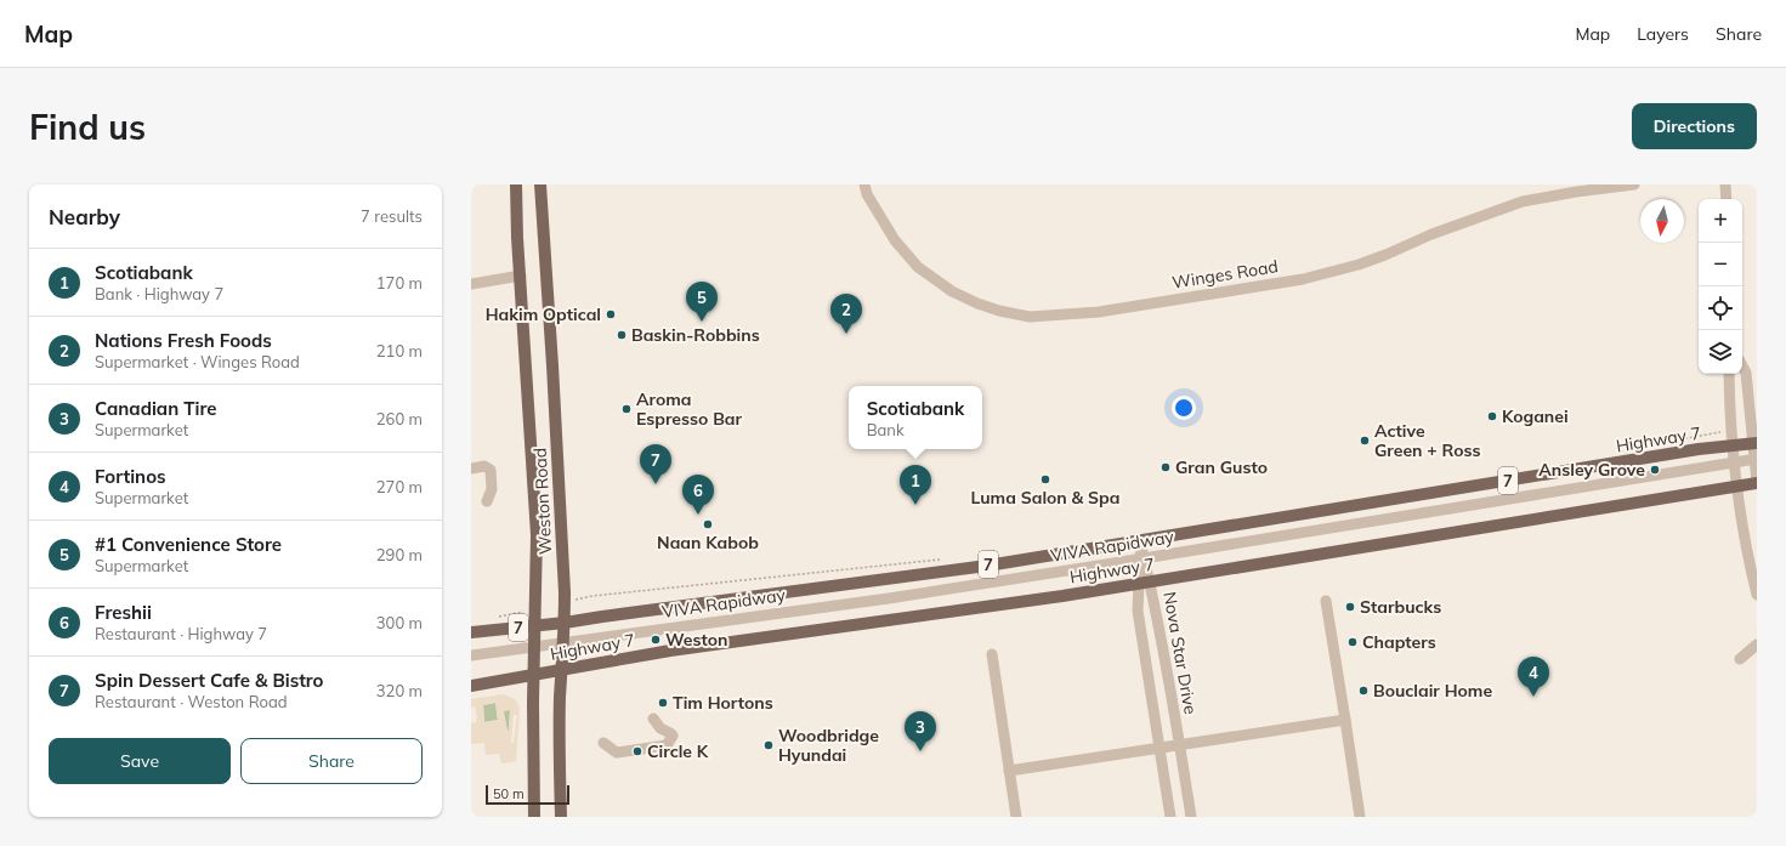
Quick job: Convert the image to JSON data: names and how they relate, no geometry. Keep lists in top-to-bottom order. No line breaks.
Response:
{"streets":{"main road":["Highway 7","7","Weston Road"],"street":["Winges Road","VIVA Rapidway","Nova Star Drive"]},"crossings":[["Highway 7","Weston Road"],["Highway 7","Nova Star Drive"],["Weston Road","VIVA Rapidway"],["VIVA Rapidway","Nova Star Drive"]],"places":["Hakim Optical","Baskin-Robbins","Aroma Espresso Bar","Koganei","Active Green + Ross","Gran Gusto","Ansley Grove","Luma Salon & Spa","Naan Kabob","Starbucks","Weston","Chapters","Bouclair Home","Tim Hortons","Woodbridge Hyundai","Circle K"],"scale_bar":"50 m","north":"bottom","page":{"header":"Map","nav":["Map","Layers","Share"],"buttons":["Directions",["Save","Share"]],"title":"Find us","heading":["Nearby","7 results"],"map_buttons":["+","−"],"list":[{"mark":"1","name":"Scotiabank","note":"Bank · Highway 7","value":"170 m"},{"mark":"2","name":"Nations Fresh Foods","note":"Supermarket · Winges Road","value":"210 m"},{"mark":"3","name":"Canadian Tire","note":"Supermarket","value":"260 m"},{"mark":"4","name":"Fortinos","note":"Supermarket","value":"270 m"},{"mark":"5","name":"#1 Convenience Store","note":"Supermarket","value":"290 m"},{"mark":"6","name":"Freshii","note":"Restaurant · Highway 7","value":"300 m"},{"mark":"7","name":"Spin Dessert Cafe & Bistro","note":"Restaurant · Weston Road","value":"320 m"}],"pins":["5","2","7","1","6","4","3"],"popup":["Scotiabank","Bank"],"scale":"50 m"}}
